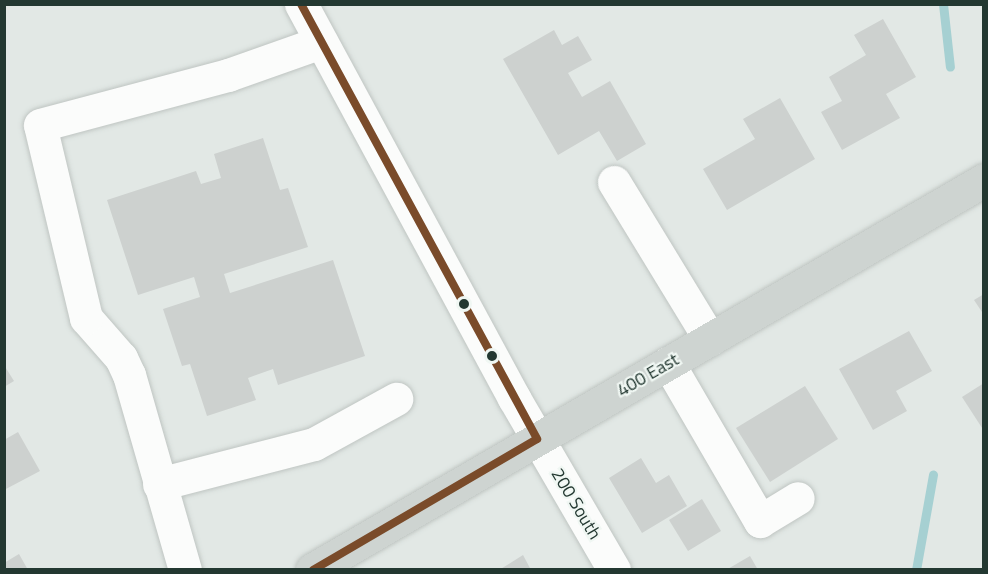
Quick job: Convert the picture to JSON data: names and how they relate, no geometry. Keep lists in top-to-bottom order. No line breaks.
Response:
{"streets":{"main road":["400 East"],"street":["200 South"]},"crossings":[["400 East","200 South"]]}
